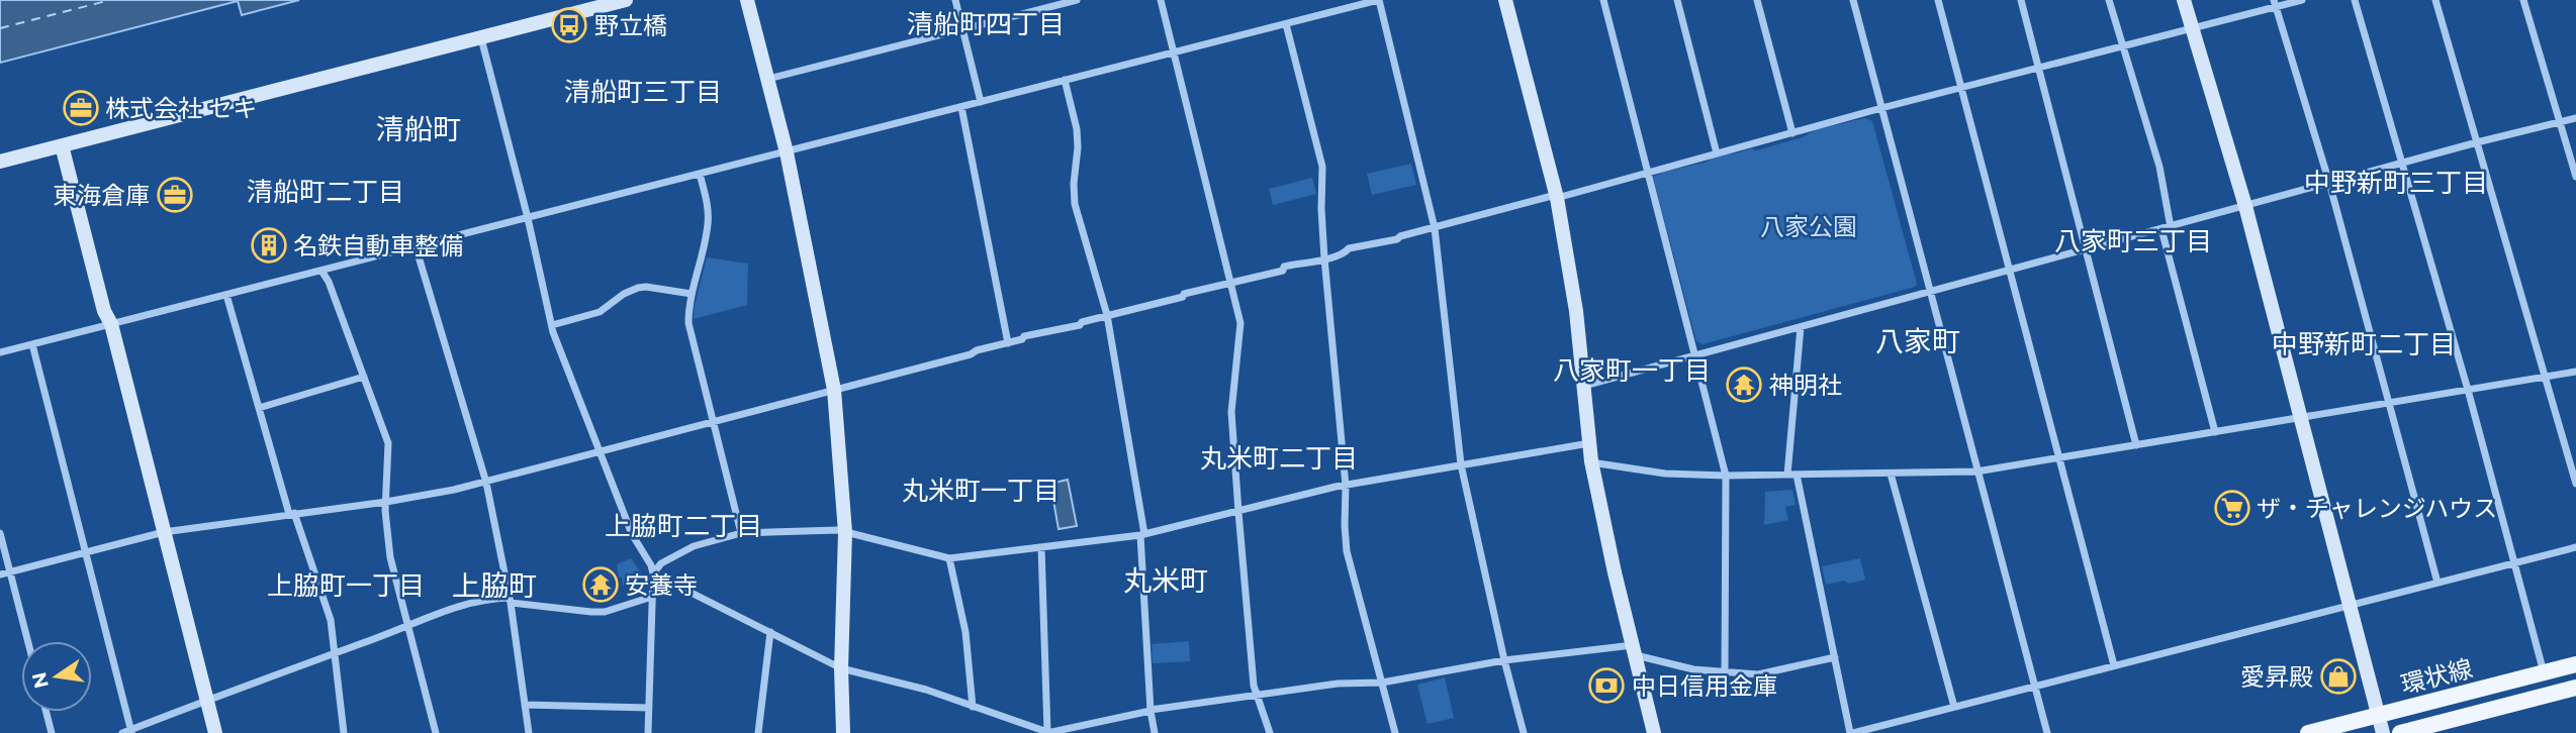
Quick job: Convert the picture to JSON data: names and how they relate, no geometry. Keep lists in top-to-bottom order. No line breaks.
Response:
{"streets":{"main road":["環状線"]},"districts":["清船町四丁目","清船町三丁目","清船町","中野新町三丁目","清船町二丁目","八家町三丁目","八家町","中野新町二丁目","八家町一丁目","丸米町二丁目","丸米町一丁目","上脇町二丁目","丸米町","上脇町一丁目","上脇町"],"parks":["八家公園"],"places":{"bus stop":["野立橋"],"office":["株式会社 セキ","東海倉庫"],"building":["名鉄自動車整備"],"temple":["神明社","安養寺"],"supermarket":["ザ・チャレンジハウス"],"shop":["愛昇殿"],"bank":["中日信用金庫"]},"north":"left"}
